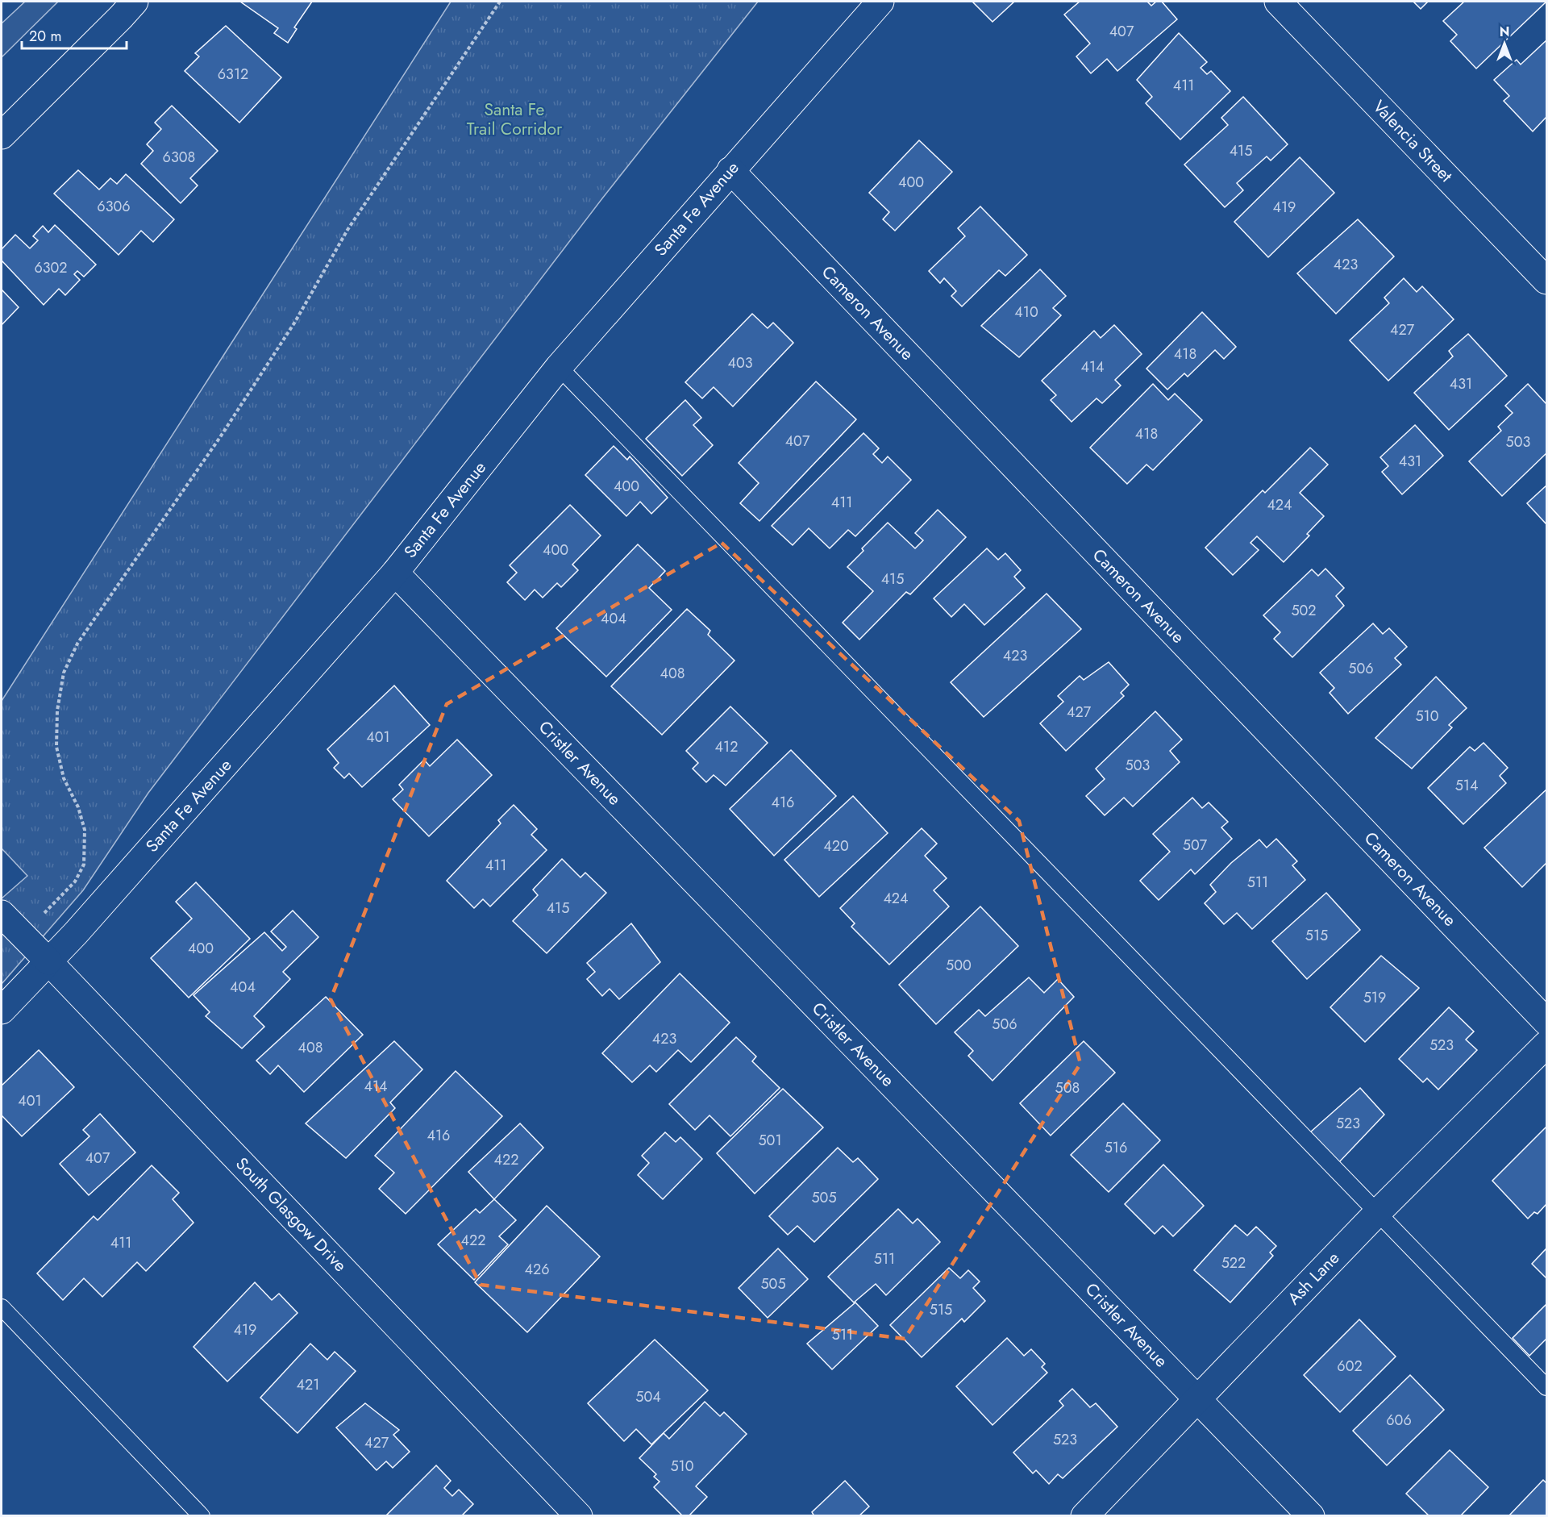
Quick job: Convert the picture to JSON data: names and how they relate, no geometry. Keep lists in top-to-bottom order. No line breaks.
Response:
{"streets":{"street":["Valencia Street","Santa Fe Avenue","Cameron Avenue","Cristler Avenue","South Glasgow Drive","Ash Lane"]},"crossings":[["Santa Fe Avenue","Cameron Avenue"],["Santa Fe Avenue","Cristler Avenue"],["Santa Fe Avenue","South Glasgow Drive"],["Cristler Avenue","Ash Lane"]],"parks":["Santa Fe Trail Corridor"],"house_numbers":["407","6312","411","415","6308","400","6306","419","423","6302","410","427","418","403","414","431","418","407","503","431","400","411","424","400","415","502","404","423","506","408","427","510","401","412","503","514","416","507","420","411","511","424","415","515","400","500","404","519","506","423","523","408","414","508","401","523","416","501","516","407","422","505","422","411","511","522","426","505","515","419","511","602","421","504","606","523","427","510"],"scale_bar":"20 m","north":"top"}
